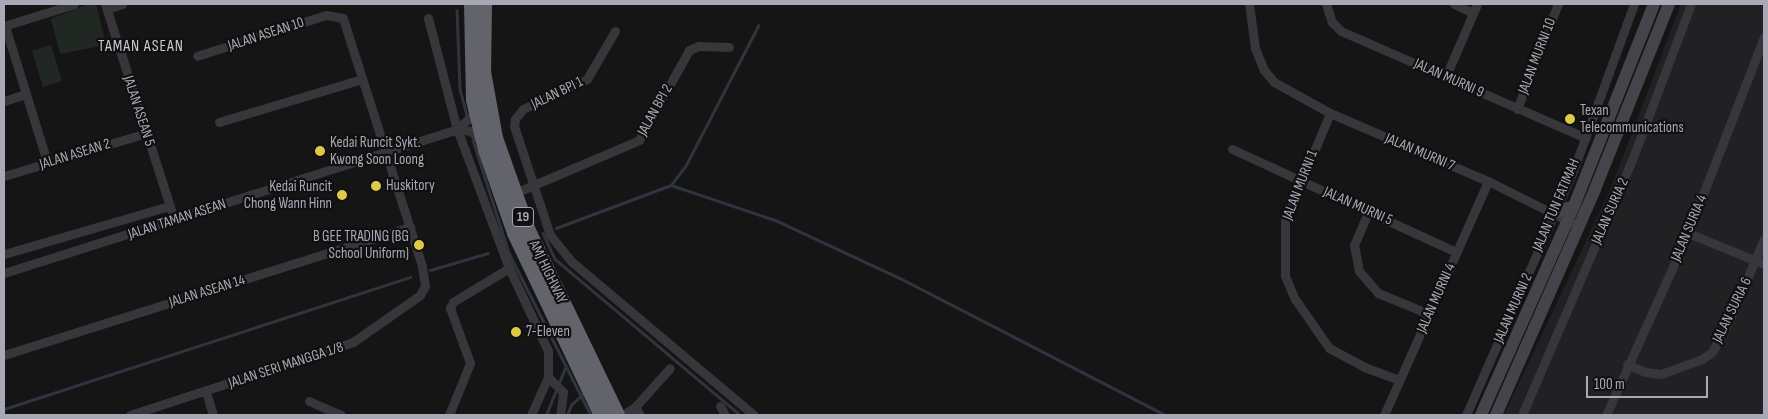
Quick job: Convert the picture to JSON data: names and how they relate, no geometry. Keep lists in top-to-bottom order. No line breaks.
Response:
{"streets":{"highway":["19","AMJ HIGHWAY"],"main road":["JALAN TUN FATIMAH"],"street":["JALAN ASEAN 10","JALAN MURNI 10","JALAN MURNI 9","JALAN BPI 1","JALAN BPI 2","JALAN ASEAN 5","JALAN MURNI 7","JALAN ASEAN 2","JALAN MURNI 1","JALAN MURNI 5","JALAN SURIA 2","JALAN TAMAN ASEAN","JALAN SURIA 4","JALAN ASEAN 14","JALAN MURNI 4","JALAN MURNI 2","JALAN SURIA 6","JALAN SERI MANGGA 1/8"]},"crossings":[["JALAN MURNI 10","JALAN MURNI 9"],["JALAN MURNI 9","JALAN MURNI 2"],["JALAN BPI 1","JALAN BPI 2"],["JALAN BPI 2","AMJ HIGHWAY"],["JALAN ASEAN 5","JALAN ASEAN 2"],["JALAN ASEAN 5","JALAN TAMAN ASEAN"],["JALAN MURNI 7","JALAN MURNI 1"],["JALAN MURNI 7","JALAN TUN FATIMAH"],["JALAN MURNI 7","JALAN MURNI 4"],["JALAN MURNI 7","JALAN MURNI 2"],["JALAN MURNI 1","JALAN MURNI 5"],["JALAN MURNI 1","JALAN MURNI 4"],["JALAN MURNI 5","JALAN MURNI 4"],["JALAN SURIA 4","JALAN SURIA 6"],["JALAN ASEAN 14","JALAN SERI MANGGA 1/8"]],"districts":["TAMAN ASEAN"],"places":["Texan Telecommunications","Kedai Runcit Sykt. Kwong Soon Loong","Huskitory","Kedai Runcit Chong Wann Hinn","B GEE TRADING (BG School Uniform)","7-Eleven"],"scale_bar":"100 m"}
